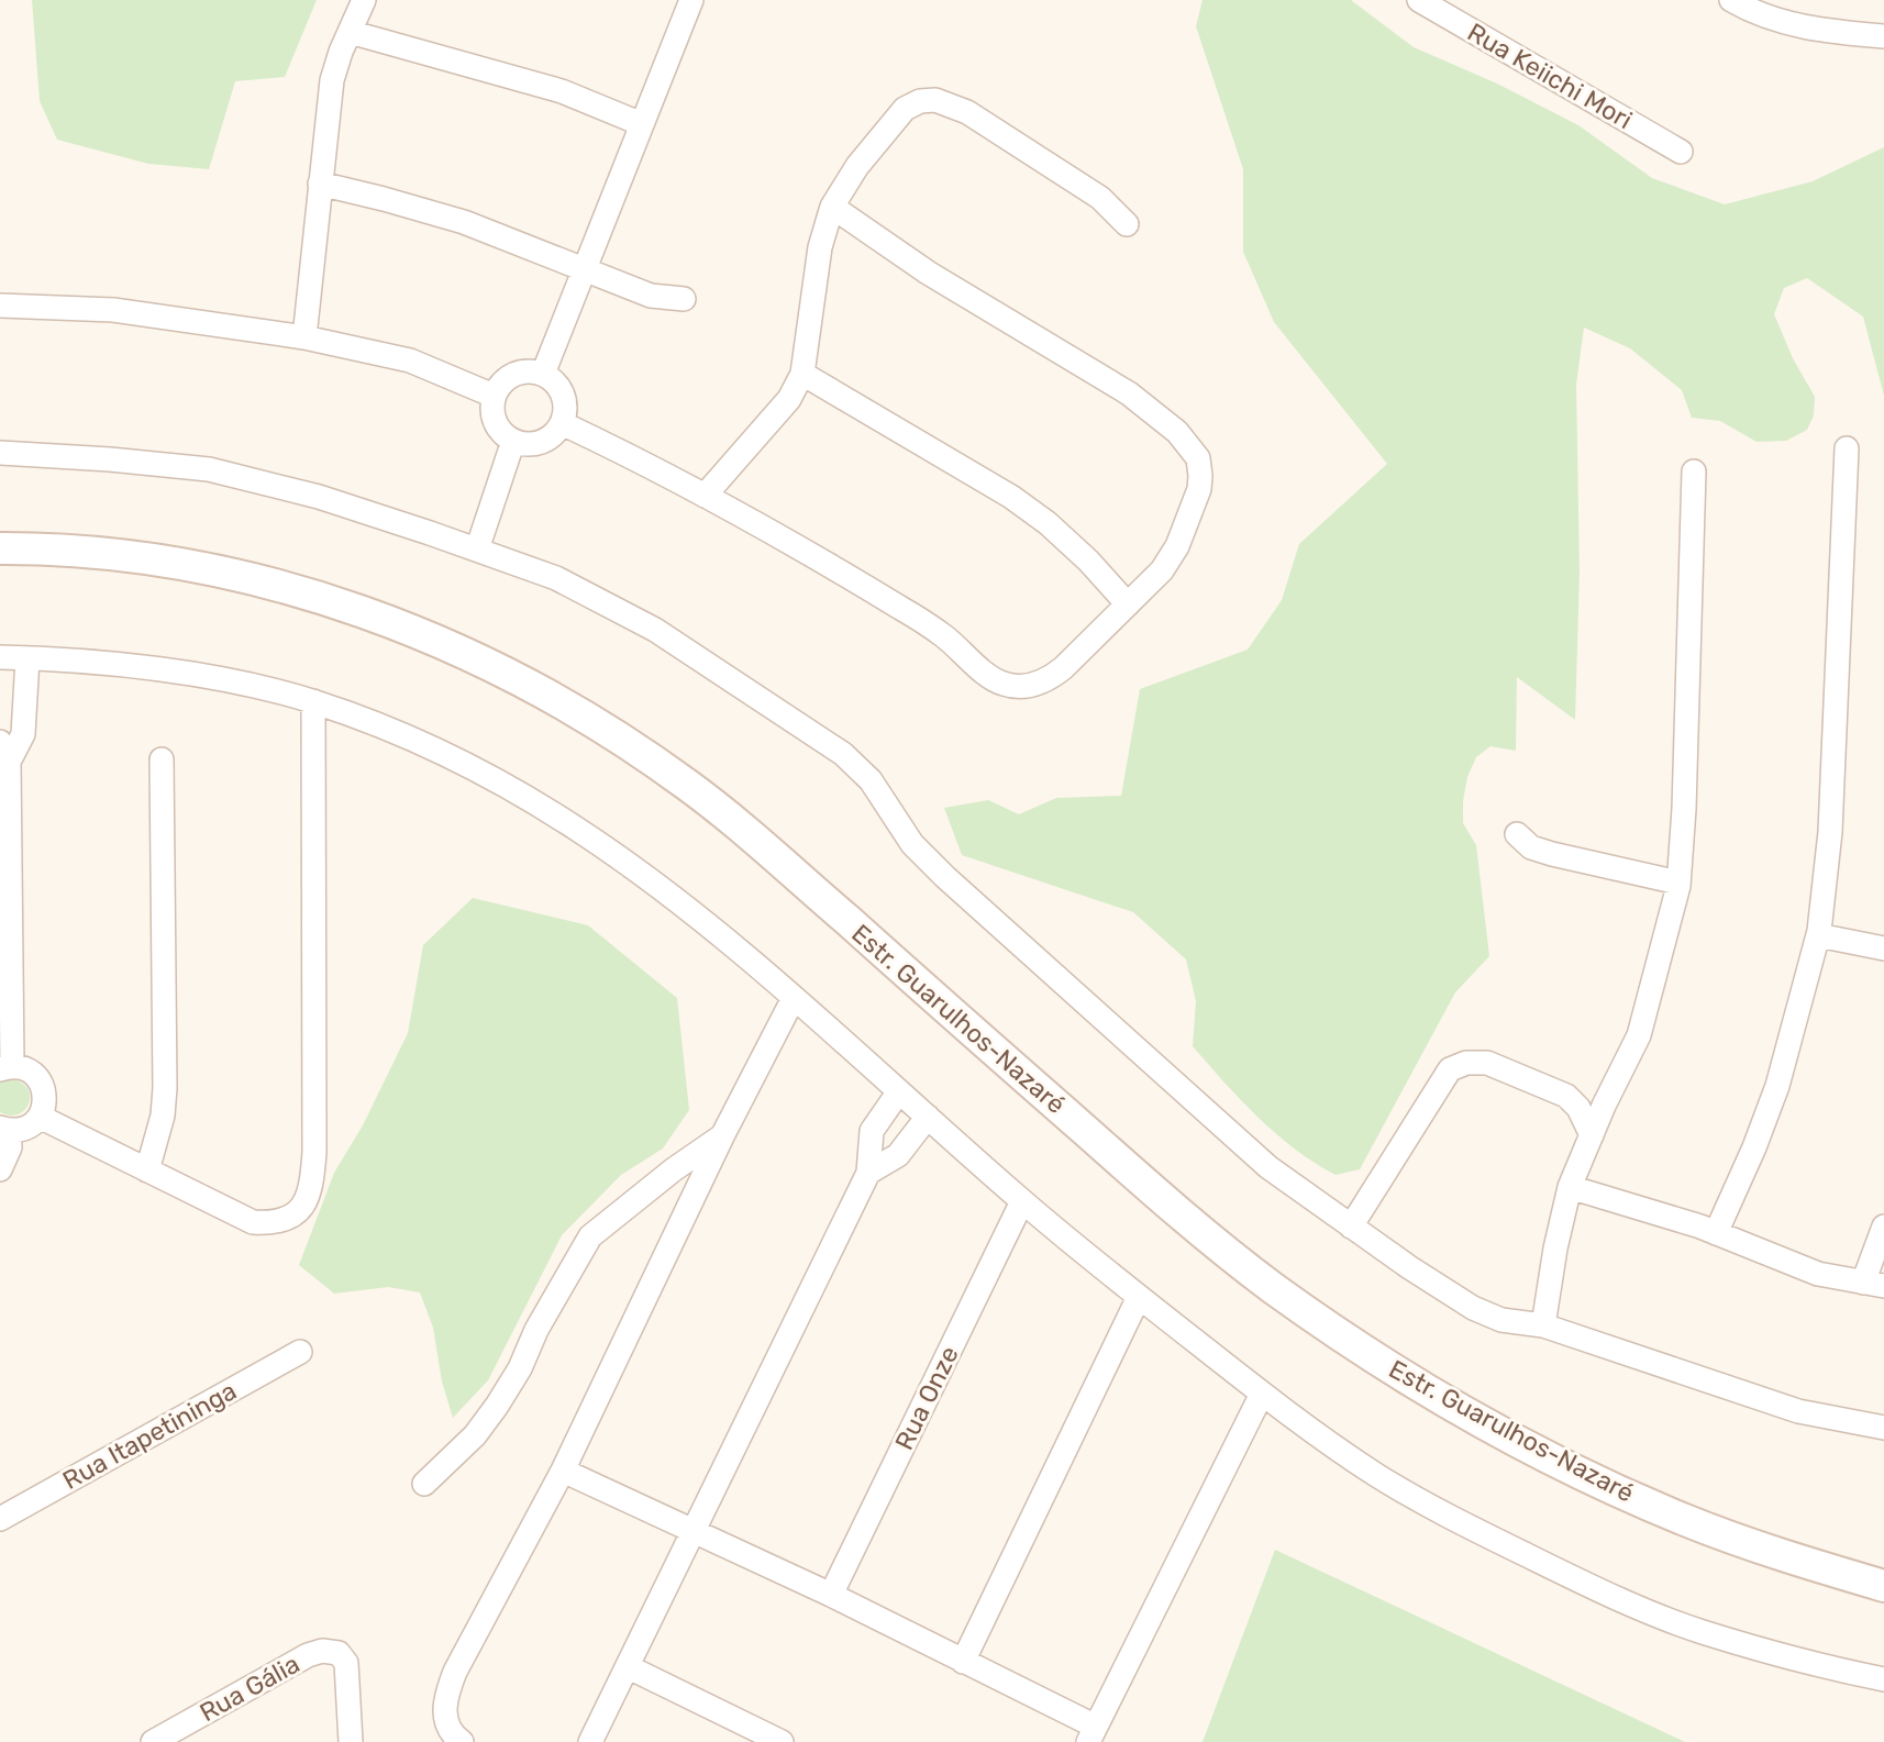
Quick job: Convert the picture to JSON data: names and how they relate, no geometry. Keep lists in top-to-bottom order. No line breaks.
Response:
{"streets":{"main road":["Estr. Guarulhos-Nazaré"],"street":["Rua Keiichi Mori","Rua Onze","Rua Itapetininga","Rua Gália"]}}
